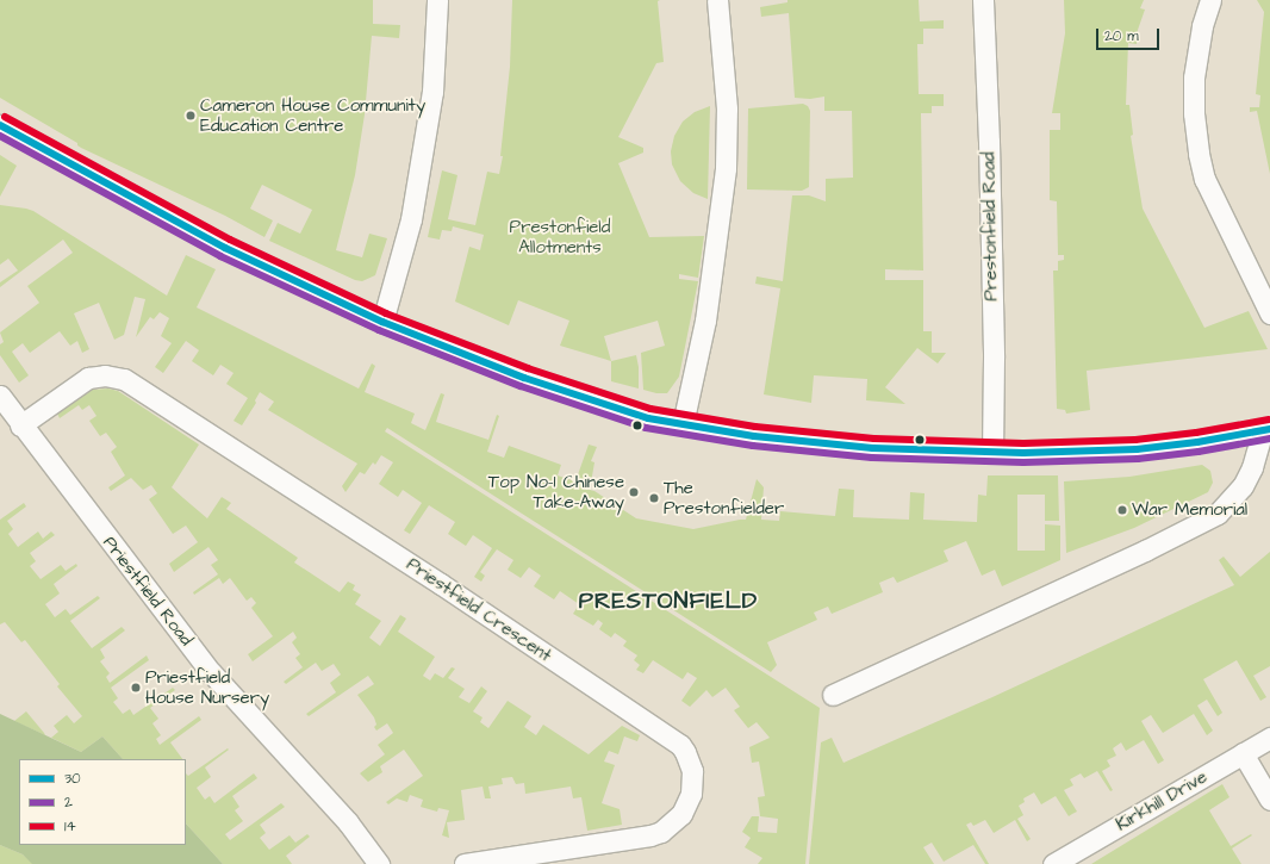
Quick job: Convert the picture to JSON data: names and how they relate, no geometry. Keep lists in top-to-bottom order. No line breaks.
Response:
{"streets":{"street":["Prestonfield Road","Priestfield Road","Priestfield Crescent","Kirkhill Drive"]},"crossings":[["Priestfield Road","Priestfield Crescent"]],"districts":["PRESTONFIELD"],"parks":["Prestonfield Allotments"],"places":["Cameron House Community Education Centre","Top No-1 Chinese Take-Away","The Prestonfielder","War Memorial","Priestfield House Nursery"],"lines":["transit line 14","transit line 30","transit line 2"],"legend":["30","2","14"],"scale_bar":"20 m"}
